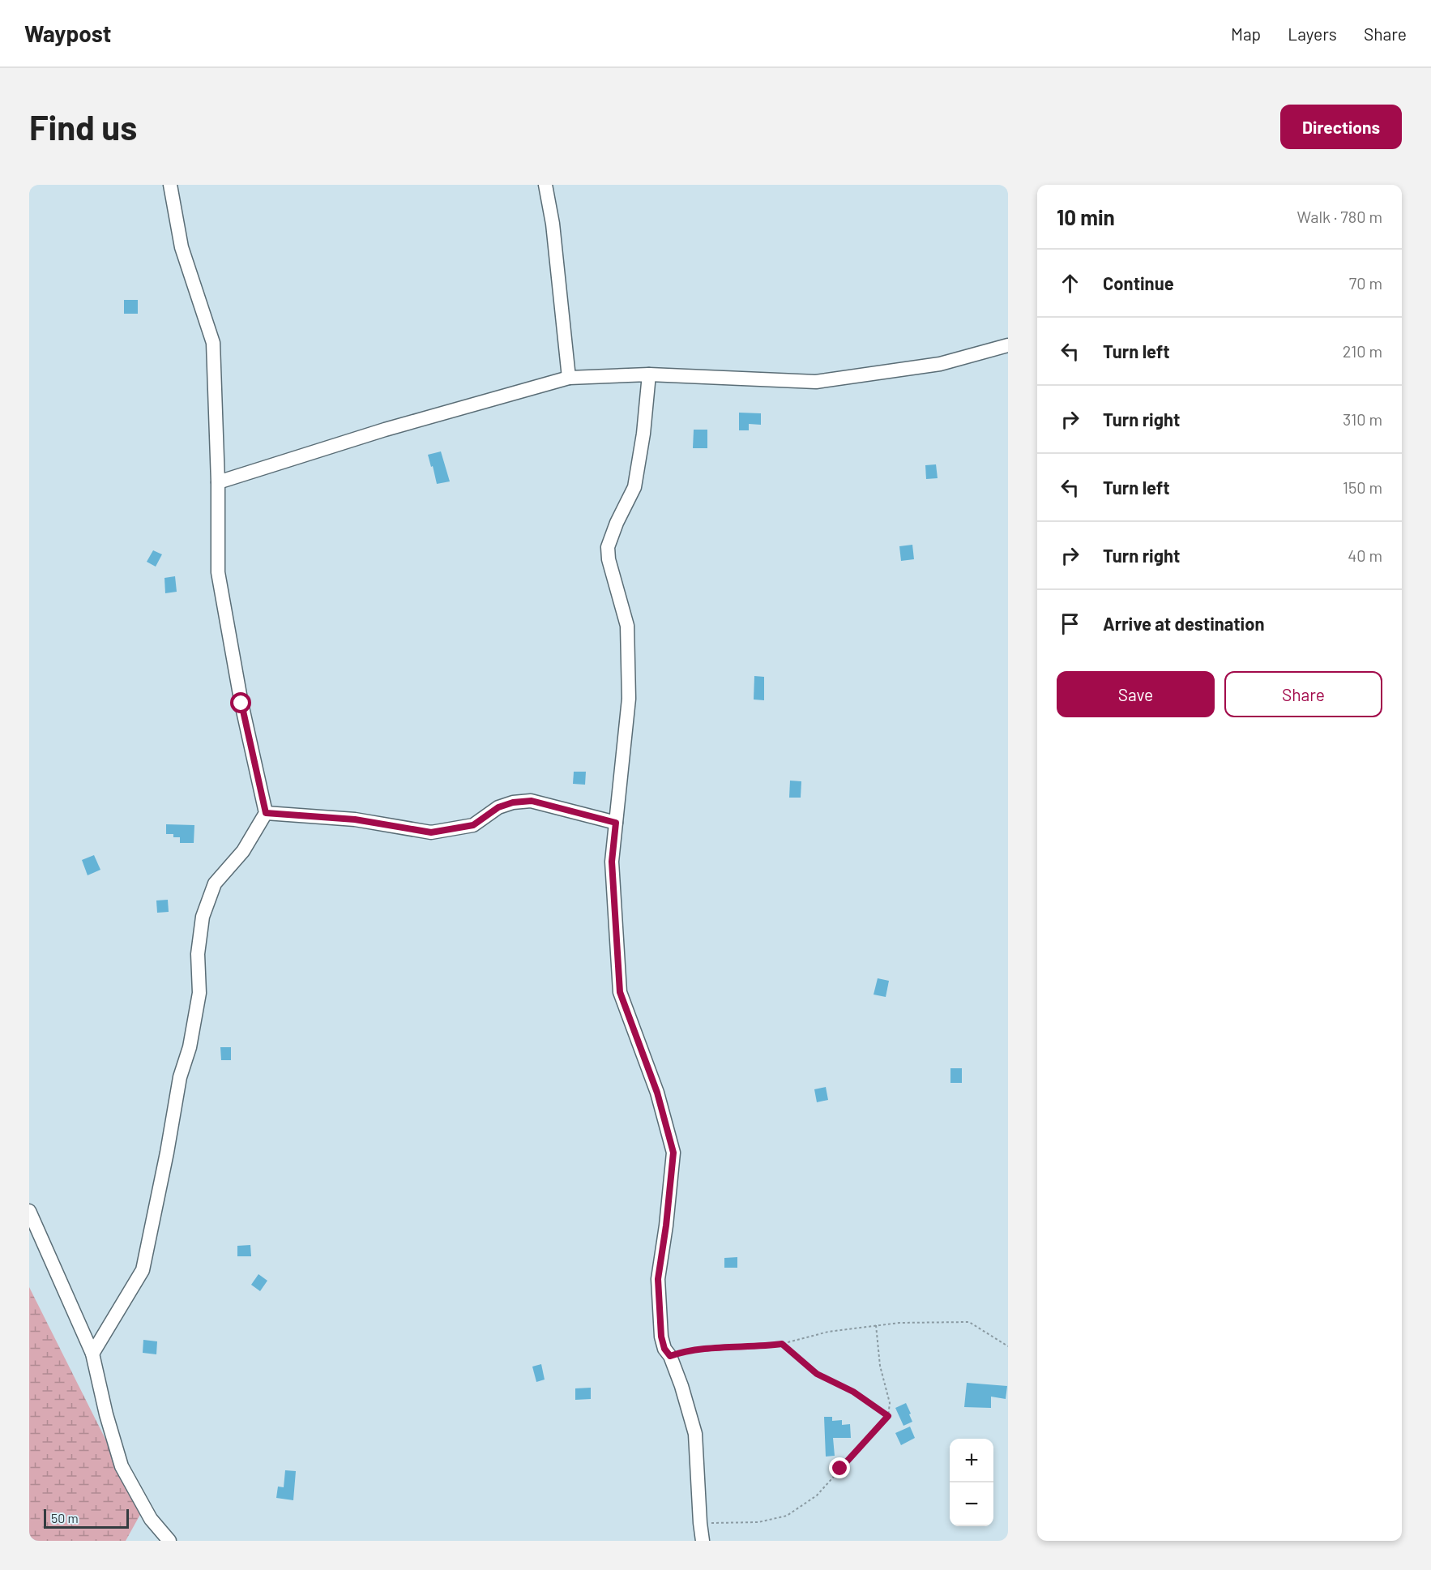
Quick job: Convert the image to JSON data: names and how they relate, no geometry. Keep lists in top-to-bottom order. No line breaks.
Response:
{"scale_bar":"50 m","page":{"header":"Waypost","nav":["Map","Layers","Share"],"buttons":["Directions",["Save","Share"]],"title":"Find us","heading":["10 min","Walk · 780 m"],"list":[["Continue","70 m"],["Turn left","210 m"],["Turn right","310 m"],["Turn left","150 m"],["Turn right","40 m"],"Arrive at destination"],"map_buttons":["+","−"],"scale":"50 m"}}
